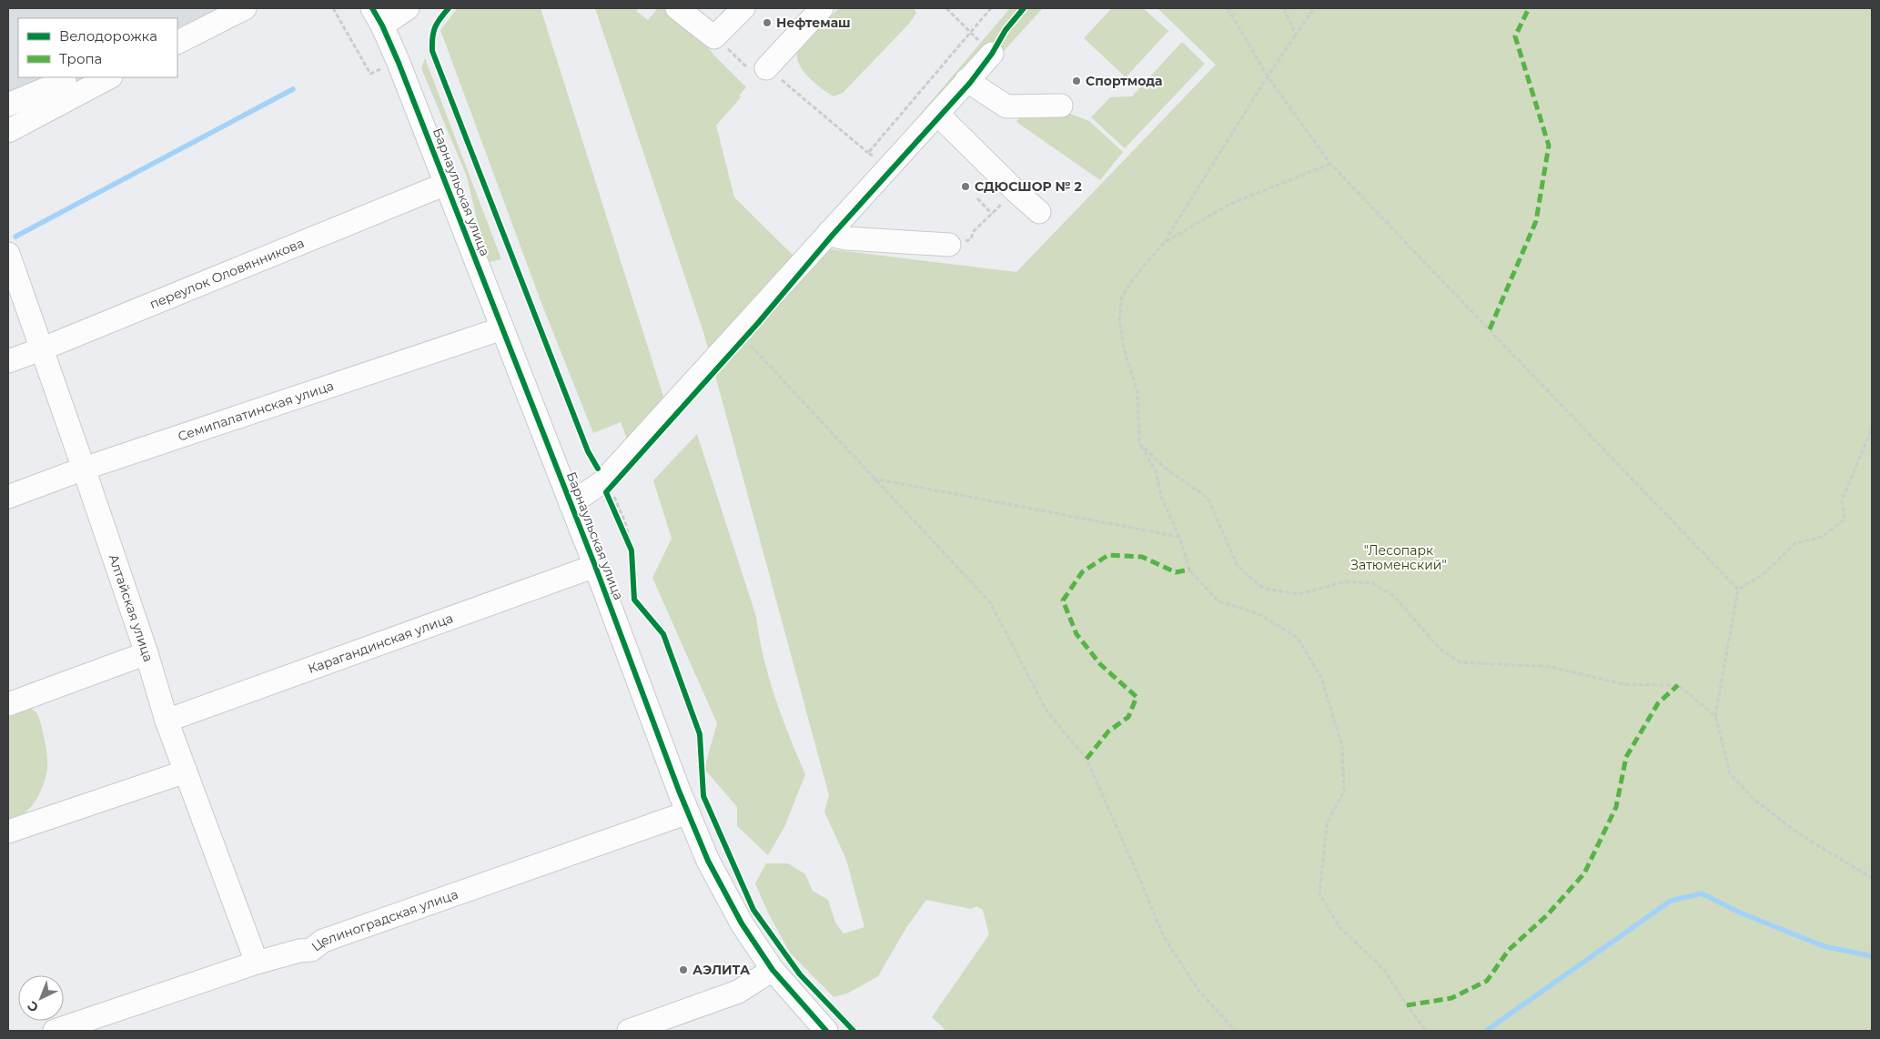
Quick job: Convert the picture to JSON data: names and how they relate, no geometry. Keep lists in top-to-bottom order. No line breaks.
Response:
{"streets":{"street":["Барнаульская улица","переулок Оловянникова","Семипалатинская улица","Алтайская улица","Карагандинская улица","Целиноградская улица"]},"crossings":[["Барнаульская улица","переулок Оловянникова"],["Барнаульская улица","Семипалатинская улица"],["Барнаульская улица","Карагандинская улица"],["Барнаульская улица","Целиноградская улица"],["переулок Оловянникова","Алтайская улица"],["Семипалатинская улица","Алтайская улица"],["Алтайская улица","Карагандинская улица"],["Алтайская улица","Целиноградская улица"]],"parks":["\"Лесопарк Затюменский\""],"places":["Нефтемаш","Спортмода","СДЮСШОР № 2","АЭЛИТА"],"legend":["Велодорожка","Тропа"],"north":"bottom left"}
